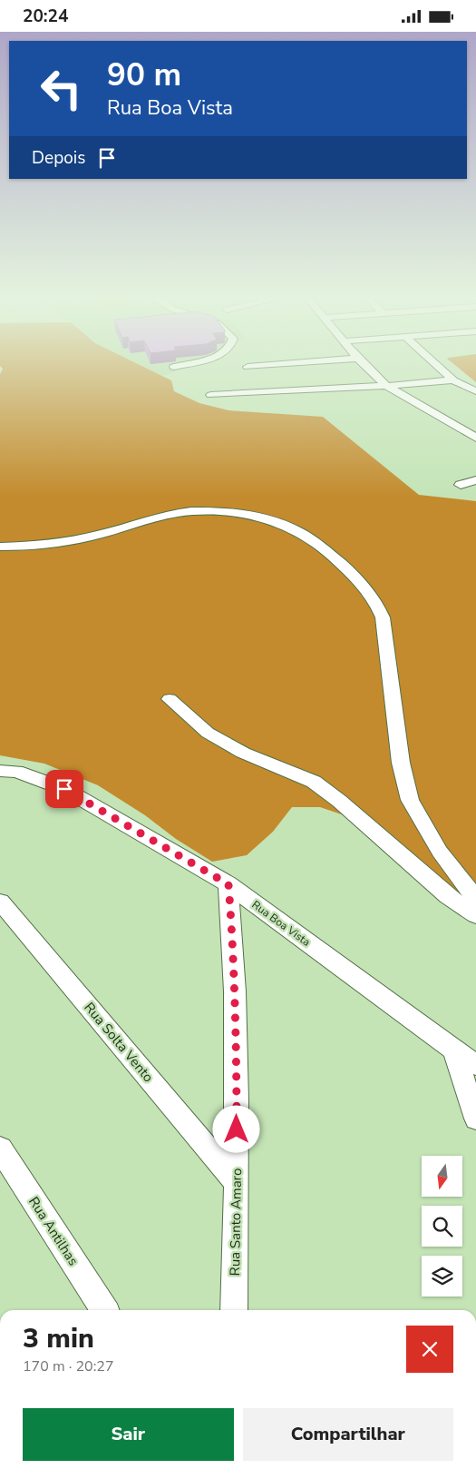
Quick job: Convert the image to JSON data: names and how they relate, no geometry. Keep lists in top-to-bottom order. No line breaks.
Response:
{"streets":{"street":["Rua Boa Vista","Rua Solta Vento","Rua Santo Amaro","Rua Antilhas"]},"crossings":[["Rua Boa Vista","Rua Santo Amaro"],["Rua Solta Vento","Rua Santo Amaro"]],"north":"bottom","page":{"status":"20:24","turn":["90 m","Rua Boa Vista"],"then":"Depois","heading":["3 min","170 m · 20:27"],"buttons":["Sair","Compartilhar"]}}
